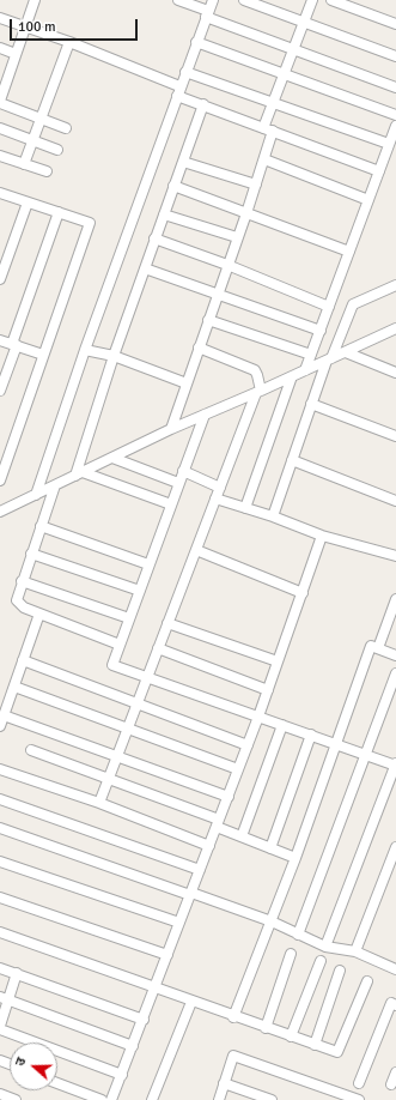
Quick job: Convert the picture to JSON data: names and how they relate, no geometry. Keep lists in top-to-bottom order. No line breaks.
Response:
{"scale_bar":"100 m","north":"left"}
